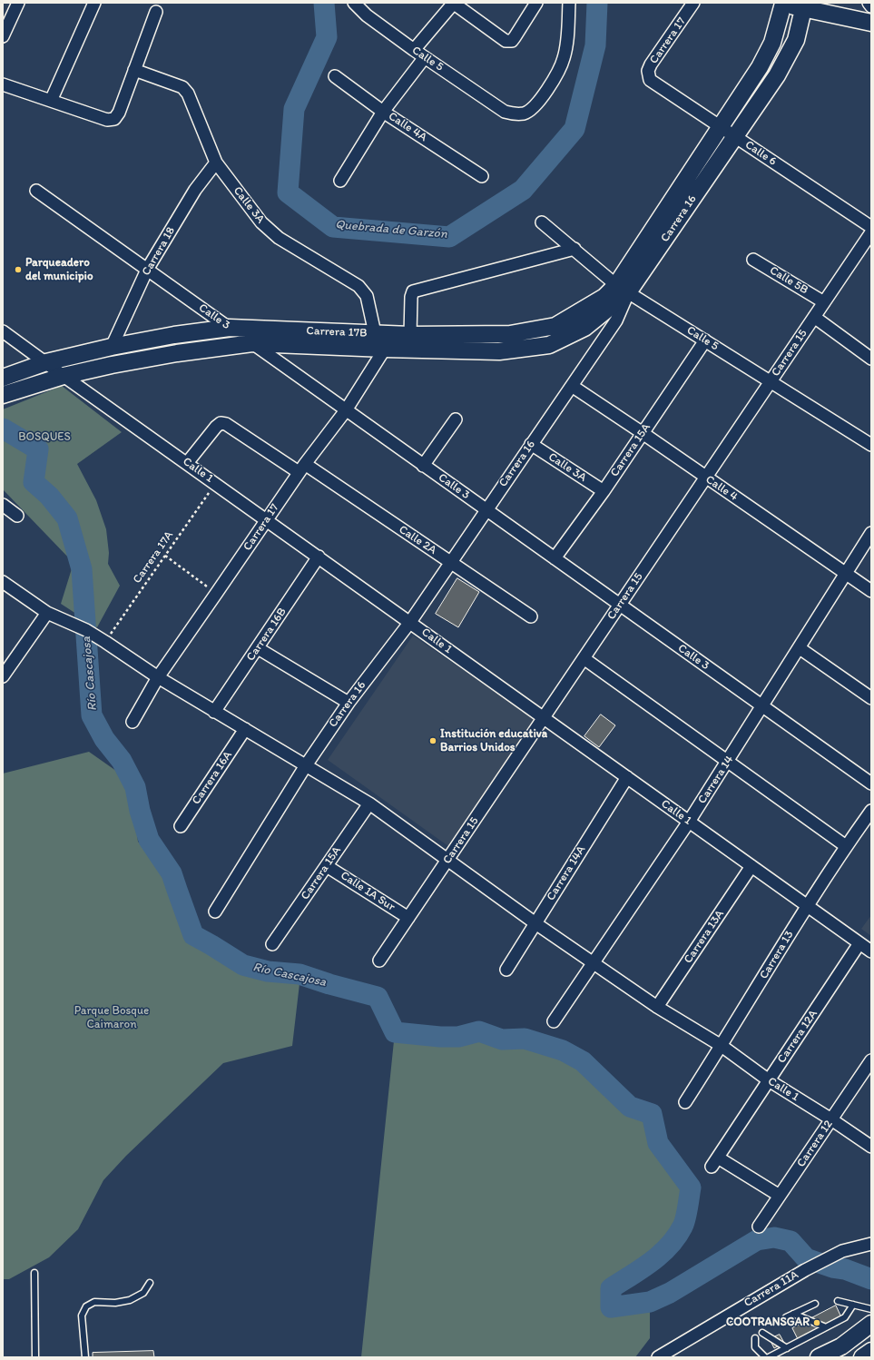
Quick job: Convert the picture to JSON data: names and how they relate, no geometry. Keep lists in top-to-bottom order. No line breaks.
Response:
{"streets":{"street":["Carrera 17","Calle 5","Calle 4A","Calle 6","Calle 3A","Carrera 16","Carrera 18","Calle 5B","Calle 3","Carrera 17B","Carrera 15","Carrera 15A","Calle 1","Calle 4","Calle 2A","Carrera 16B","Carrera 16A","Carrera 14","Carrera 14A","Calle 1A Sur","Carrera 13A","Carrera 13","Carrera 12A","Carrera 12","Carrera 11A"],"path":["Carrera 17A"]},"crossings":[["Carrera 17","Calle 6"],["Carrera 17","Calle 3A"],["Carrera 17","Calle 3"],["Carrera 17","Carrera 17B"],["Carrera 17","Calle 1"],["Carrera 17","Calle 2A"],["Calle 5","Carrera 16"],["Calle 5","Carrera 17B"],["Calle 5","Carrera 15"],["Calle 5","Carrera 15A"],["Calle 6","Carrera 16"],["Calle 3A","Carrera 16"],["Calle 3A","Carrera 18"],["Calle 3A","Carrera 17B"],["Calle 3A","Carrera 15A"],["Carrera 16","Calle 3"],["Carrera 16","Carrera 17B"],["Carrera 16","Calle 1"],["Carrera 16","Calle 4"],["Carrera 16","Calle 2A"],["Carrera 18","Calle 3"],["Carrera 18","Carrera 17B"],["Calle 5B","Carrera 15"],["Calle 3","Carrera 17B"],["Calle 3","Carrera 15"],["Calle 3","Carrera 15A"],["Calle 3","Carrera 14"],["Carrera 17B","Calle 1"],["Carrera 15","Calle 1"],["Carrera 15","Calle 4"],["Carrera 15","Calle 1A Sur"],["Carrera 15A","Calle 1"],["Carrera 15A","Calle 4"],["Carrera 15A","Calle 1A Sur"],["Calle 1","Calle 2A"],["Calle 1","Carrera 17A"],["Calle 1","Carrera 16B"],["Calle 1","Carrera 16A"],["Calle 1","Carrera 14"],["Calle 1","Carrera 14A"],["Calle 1","Carrera 13A"],["Calle 1","Carrera 13"],["Calle 1","Carrera 12A"],["Calle 1","Carrera 12"],["Calle 4","Carrera 14"],["Carrera 12A","Carrera 12"]],"water":["Quebrada de Garzón","Río Cascajosa"],"parks":["BOSQUES","Parque Bosque Caimaron"],"places":["Parqueadero del municipio","Institución educativa Barrios Unidos","COOTRANSGAR"]}
